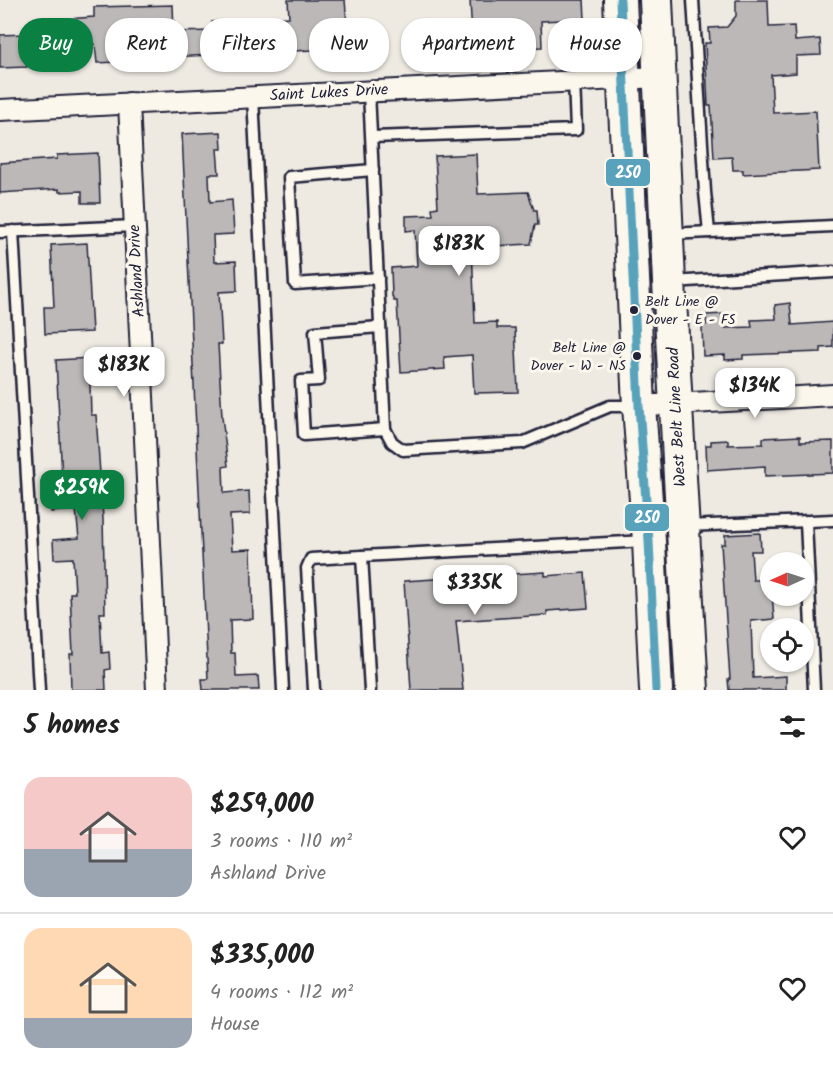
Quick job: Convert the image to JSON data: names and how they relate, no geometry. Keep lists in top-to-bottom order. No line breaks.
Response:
{"streets":{"main road":["West Belt Line Road"],"street":["Saint Lukes Drive","Ashland Drive"]},"crossings":[["Saint Lukes Drive","Ashland Drive"],["Saint Lukes Drive","West Belt Line Road"]],"places":["Belt Line @ Dover - E - FS","Belt Line @ Dover - W - NS"],"lines":["transit line 250"],"north":"left","page":{"chip":["Buy","Rent","Filters","New","Apartment","House"],"price":["$183K","$183K","$134K","$259K","$335K"],"heading":"5 homes","list":[{"name":"$259,000","note":"3 rooms · 110 m² · Ashland Drive"},{"name":"$335,000","note":"4 rooms · 112 m² · House"}]}}
